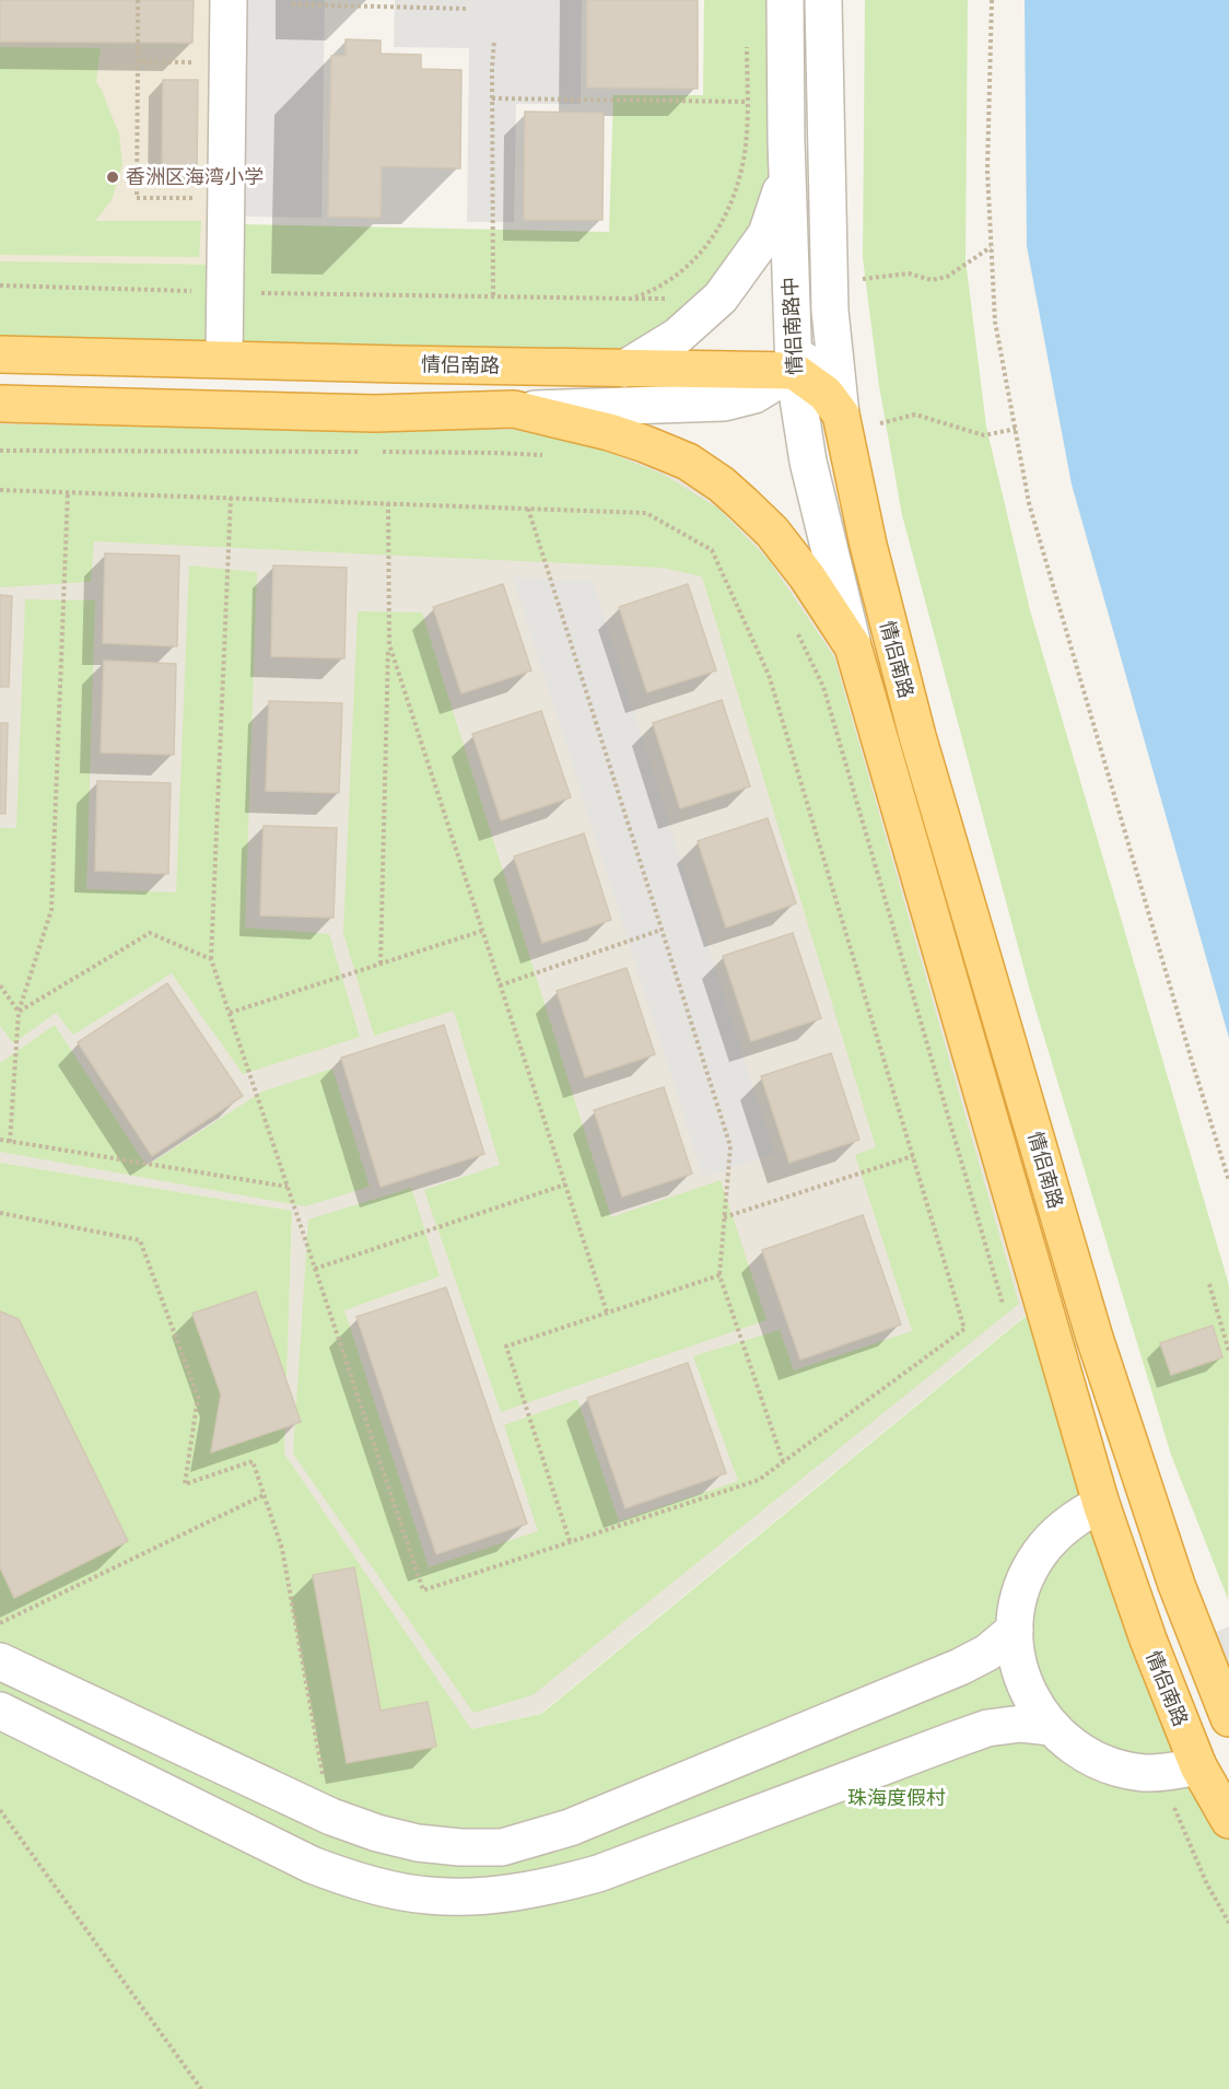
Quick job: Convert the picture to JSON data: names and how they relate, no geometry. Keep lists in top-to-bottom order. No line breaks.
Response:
{"streets":{"highway":["情侣南路"],"street":["情侣南路中"]},"crossings":[["情侣南路中","情侣南路"]],"parks":["珠海度假村"],"places":["香洲区海湾小学"]}
